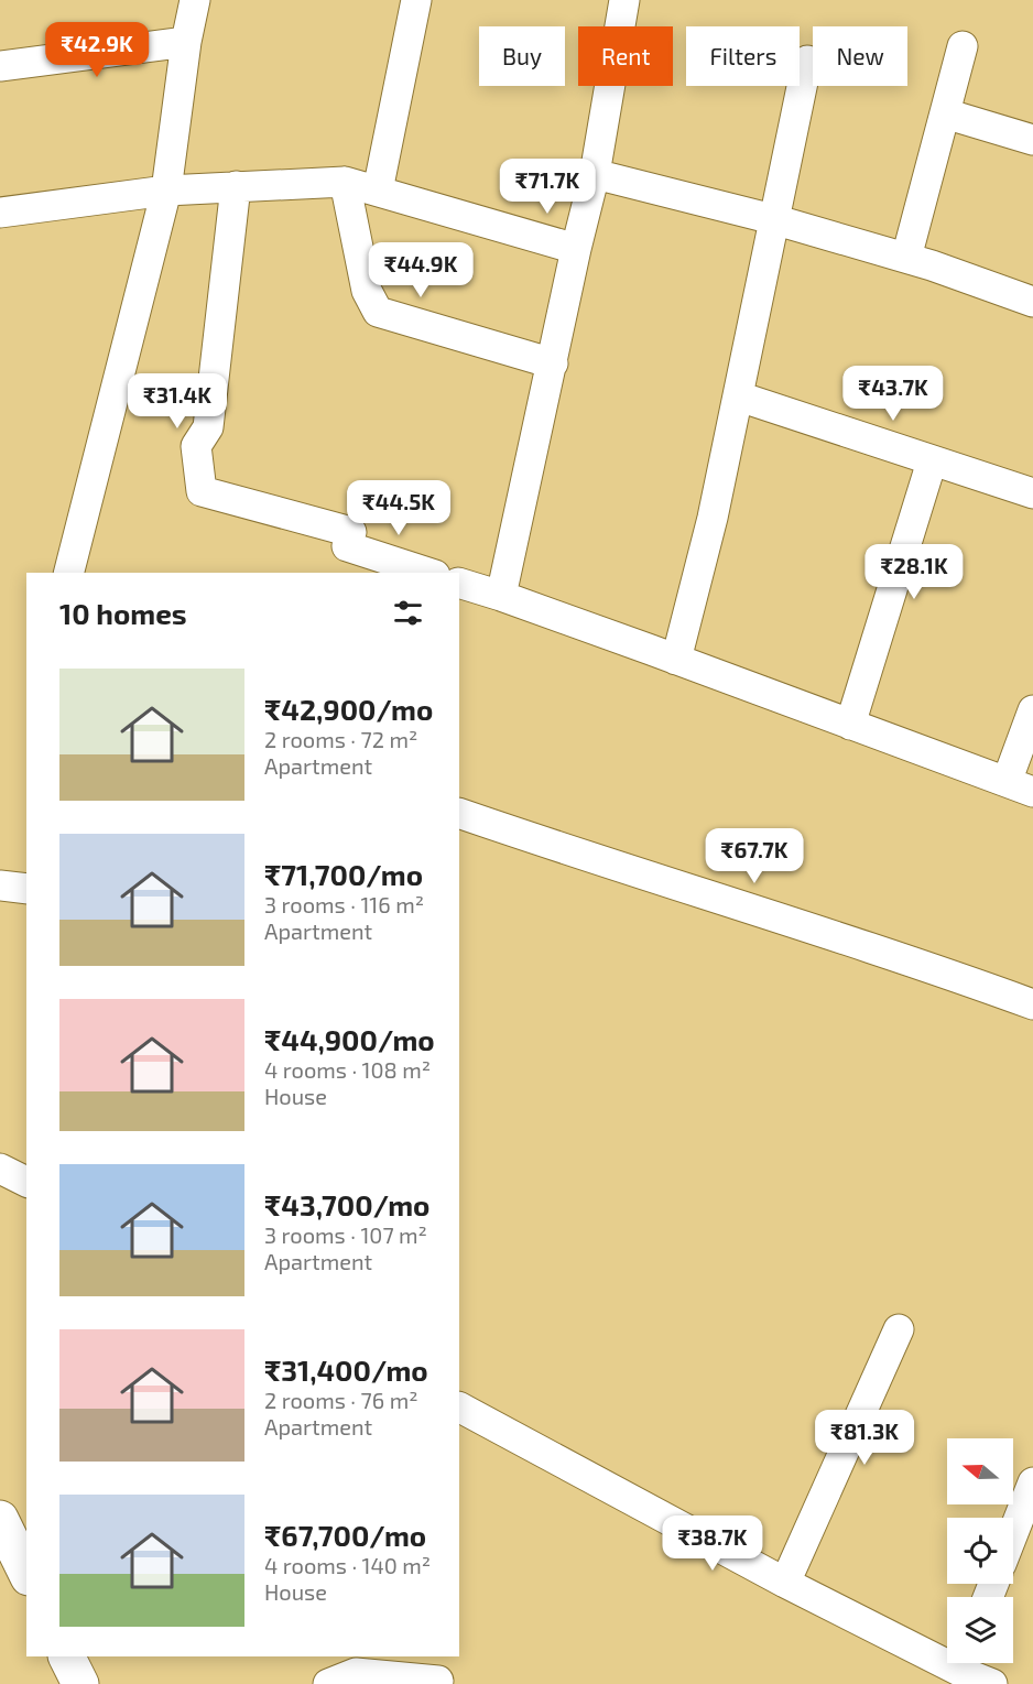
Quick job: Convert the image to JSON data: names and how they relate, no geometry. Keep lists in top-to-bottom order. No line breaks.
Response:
{"north":"left","page":{"price":["₹42.9K","₹71.7K","₹44.9K","₹43.7K","₹31.4K","₹44.5K","₹28.1K","₹67.7K","₹81.3K","₹38.7K"],"chip":["Buy","Rent","Filters","New"],"heading":"10 homes","list":[{"name":"₹42,900/mo","note":"2 rooms · 72 m² · Apartment"},{"name":"₹71,700/mo","note":"3 rooms · 116 m² · Apartment"},{"name":"₹44,900/mo","note":"4 rooms · 108 m² · House"},{"name":"₹43,700/mo","note":"3 rooms · 107 m² · Apartment"},{"name":"₹31,400/mo","note":"2 rooms · 76 m² · Apartment"},{"name":"₹67,700/mo","note":"4 rooms · 140 m² · House"}]}}
